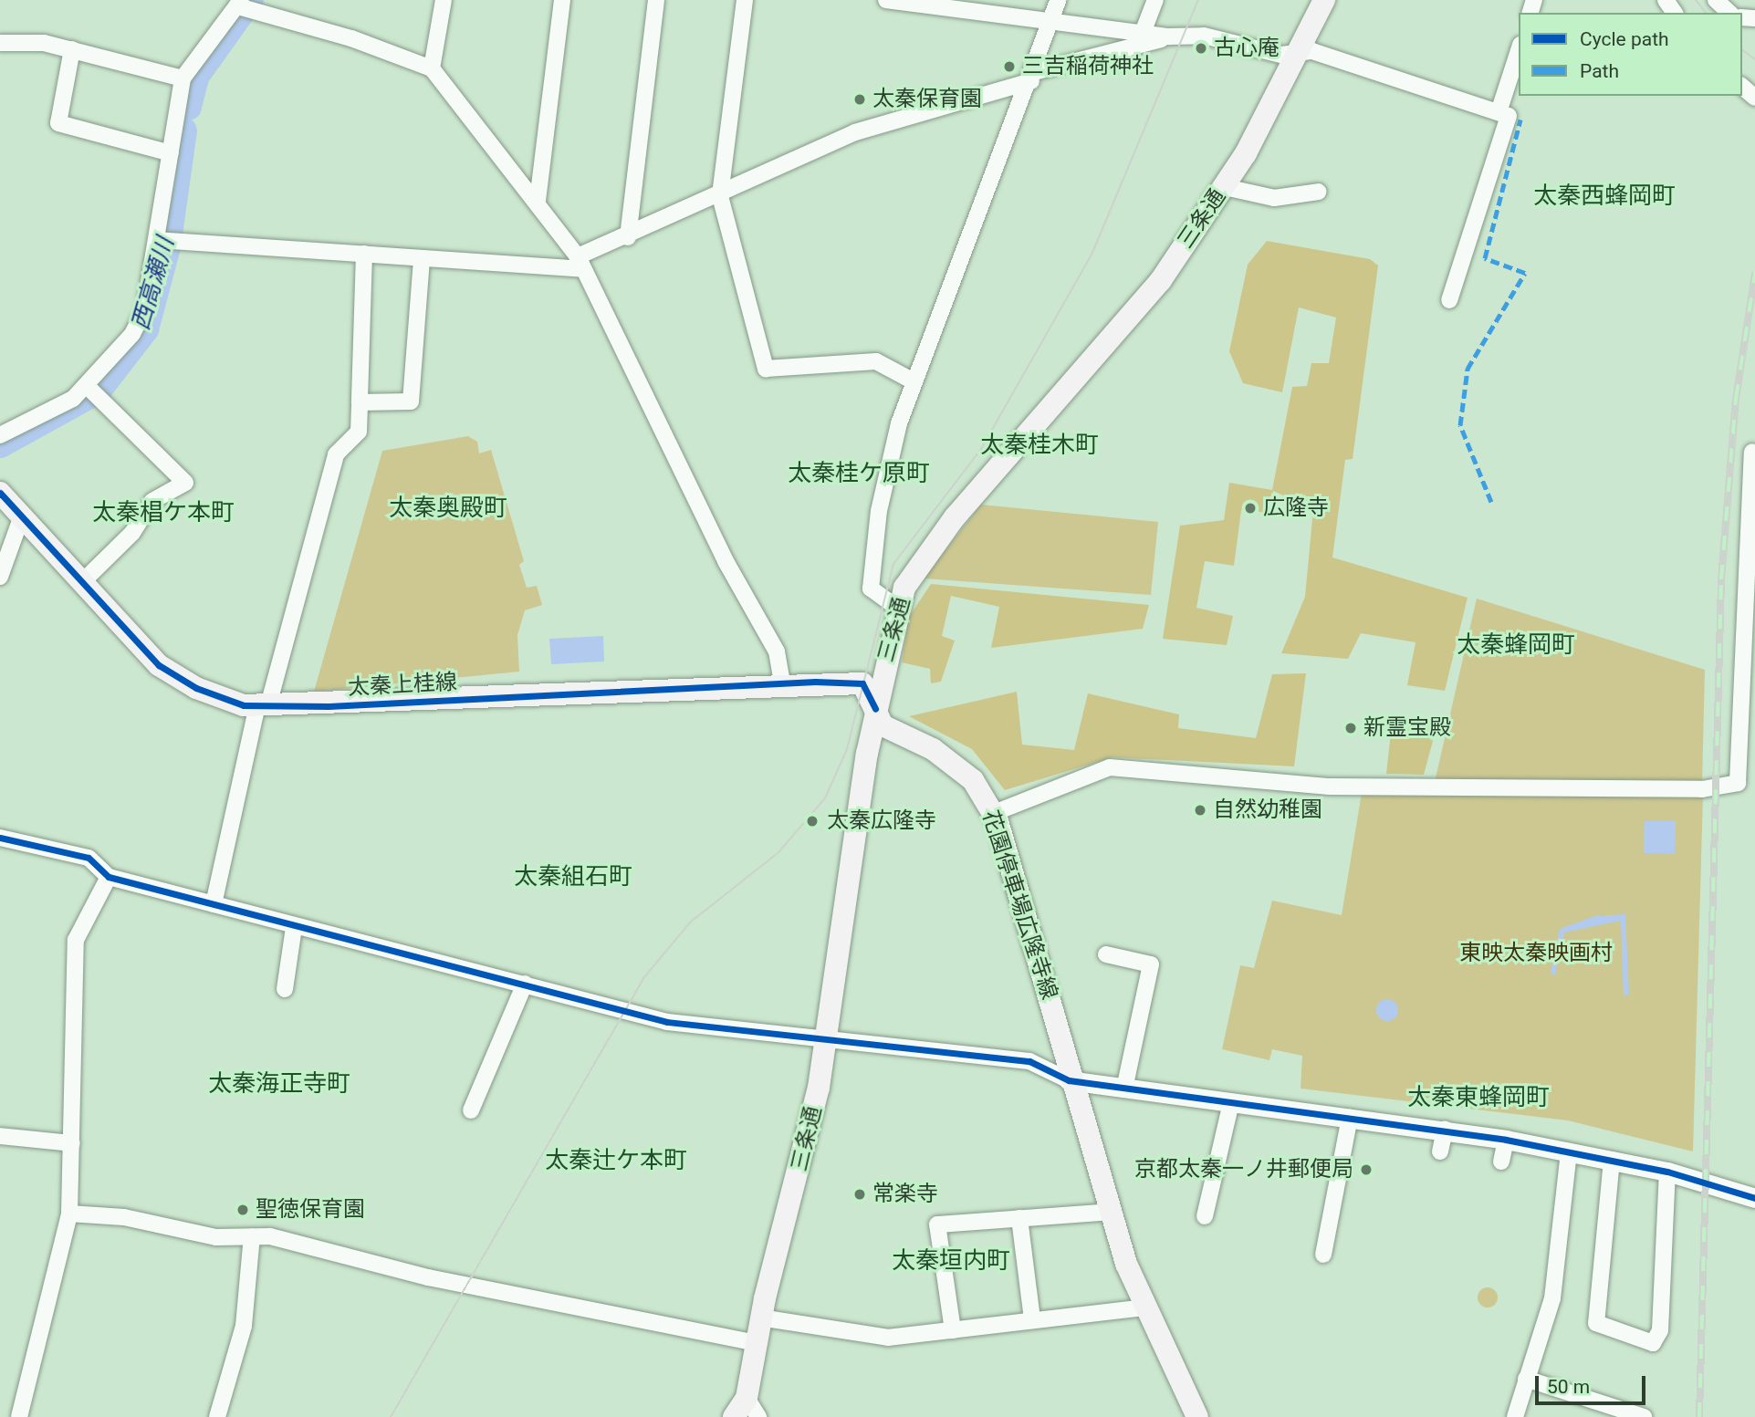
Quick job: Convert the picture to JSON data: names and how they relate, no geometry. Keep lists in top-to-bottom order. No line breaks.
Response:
{"streets":{"main road":["三条通","太秦上桂線","花園停車場広隆寺線"]},"crossings":[["三条通","太秦上桂線"],["三条通","花園停車場広隆寺線"],["太秦上桂線","花園停車場広隆寺線"]],"districts":["太秦西蜂岡町","太秦桂木町","太秦桂ケ原町","太秦奥殿町","太秦椙ケ本町","太秦蜂岡町","太秦組石町","太秦海正寺町","太秦東蜂岡町","太秦辻ケ本町","太秦垣内町"],"water":["西高瀬川"],"parks":["東映太秦映画村"],"places":["古心庵","三吉稲荷神社","太秦保育園","広隆寺","新霊宝殿","自然幼稚園","太秦広隆寺","京都太秦一ノ井郵便局","常楽寺","聖徳保育園"],"legend":["Cycle path","Path"],"scale_bar":"50 m"}
